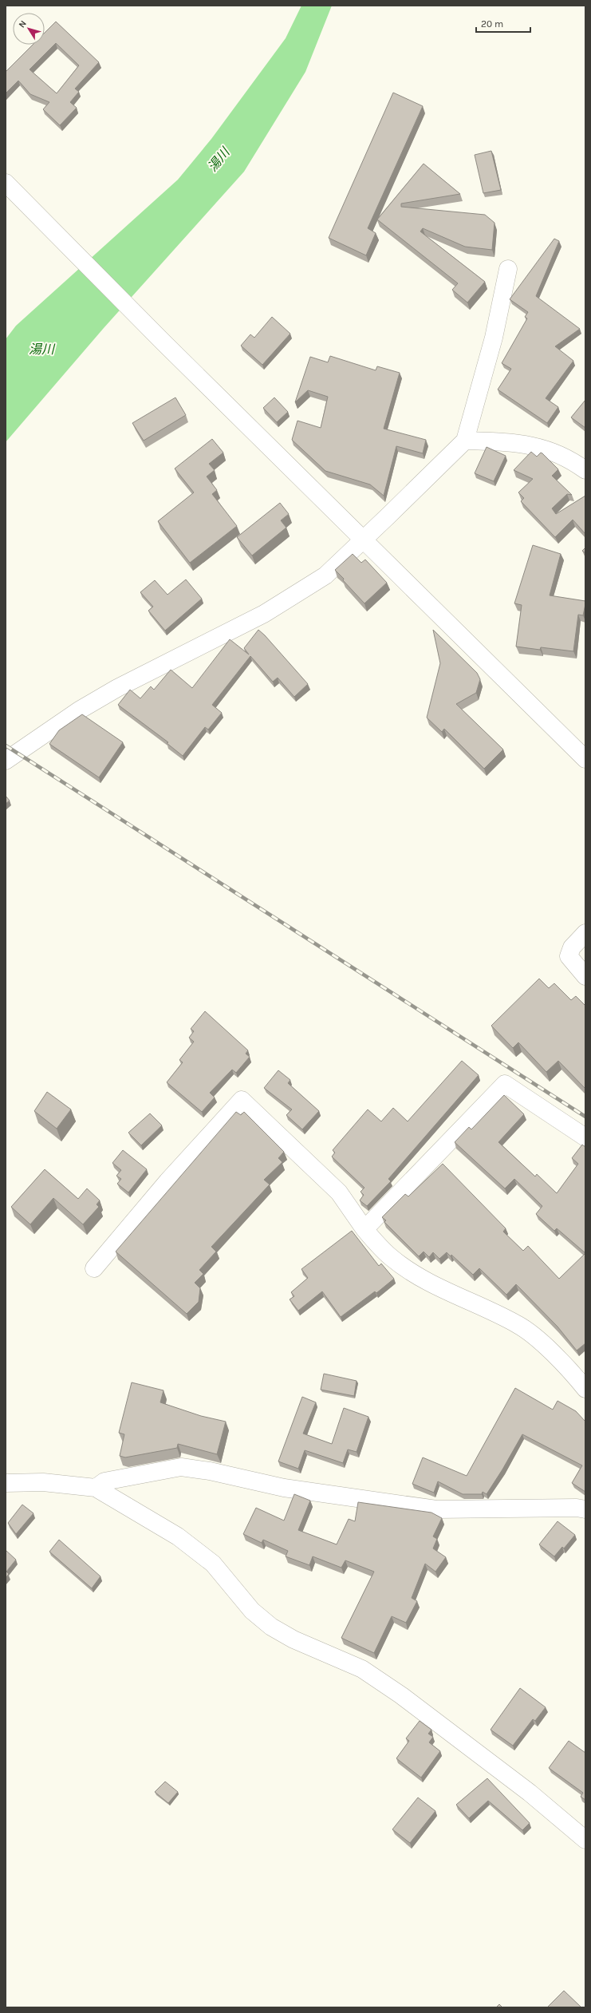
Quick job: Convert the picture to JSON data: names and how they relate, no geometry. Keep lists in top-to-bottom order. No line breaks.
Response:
{"water":["湯川"],"scale_bar":"20 m","north":"top left"}
